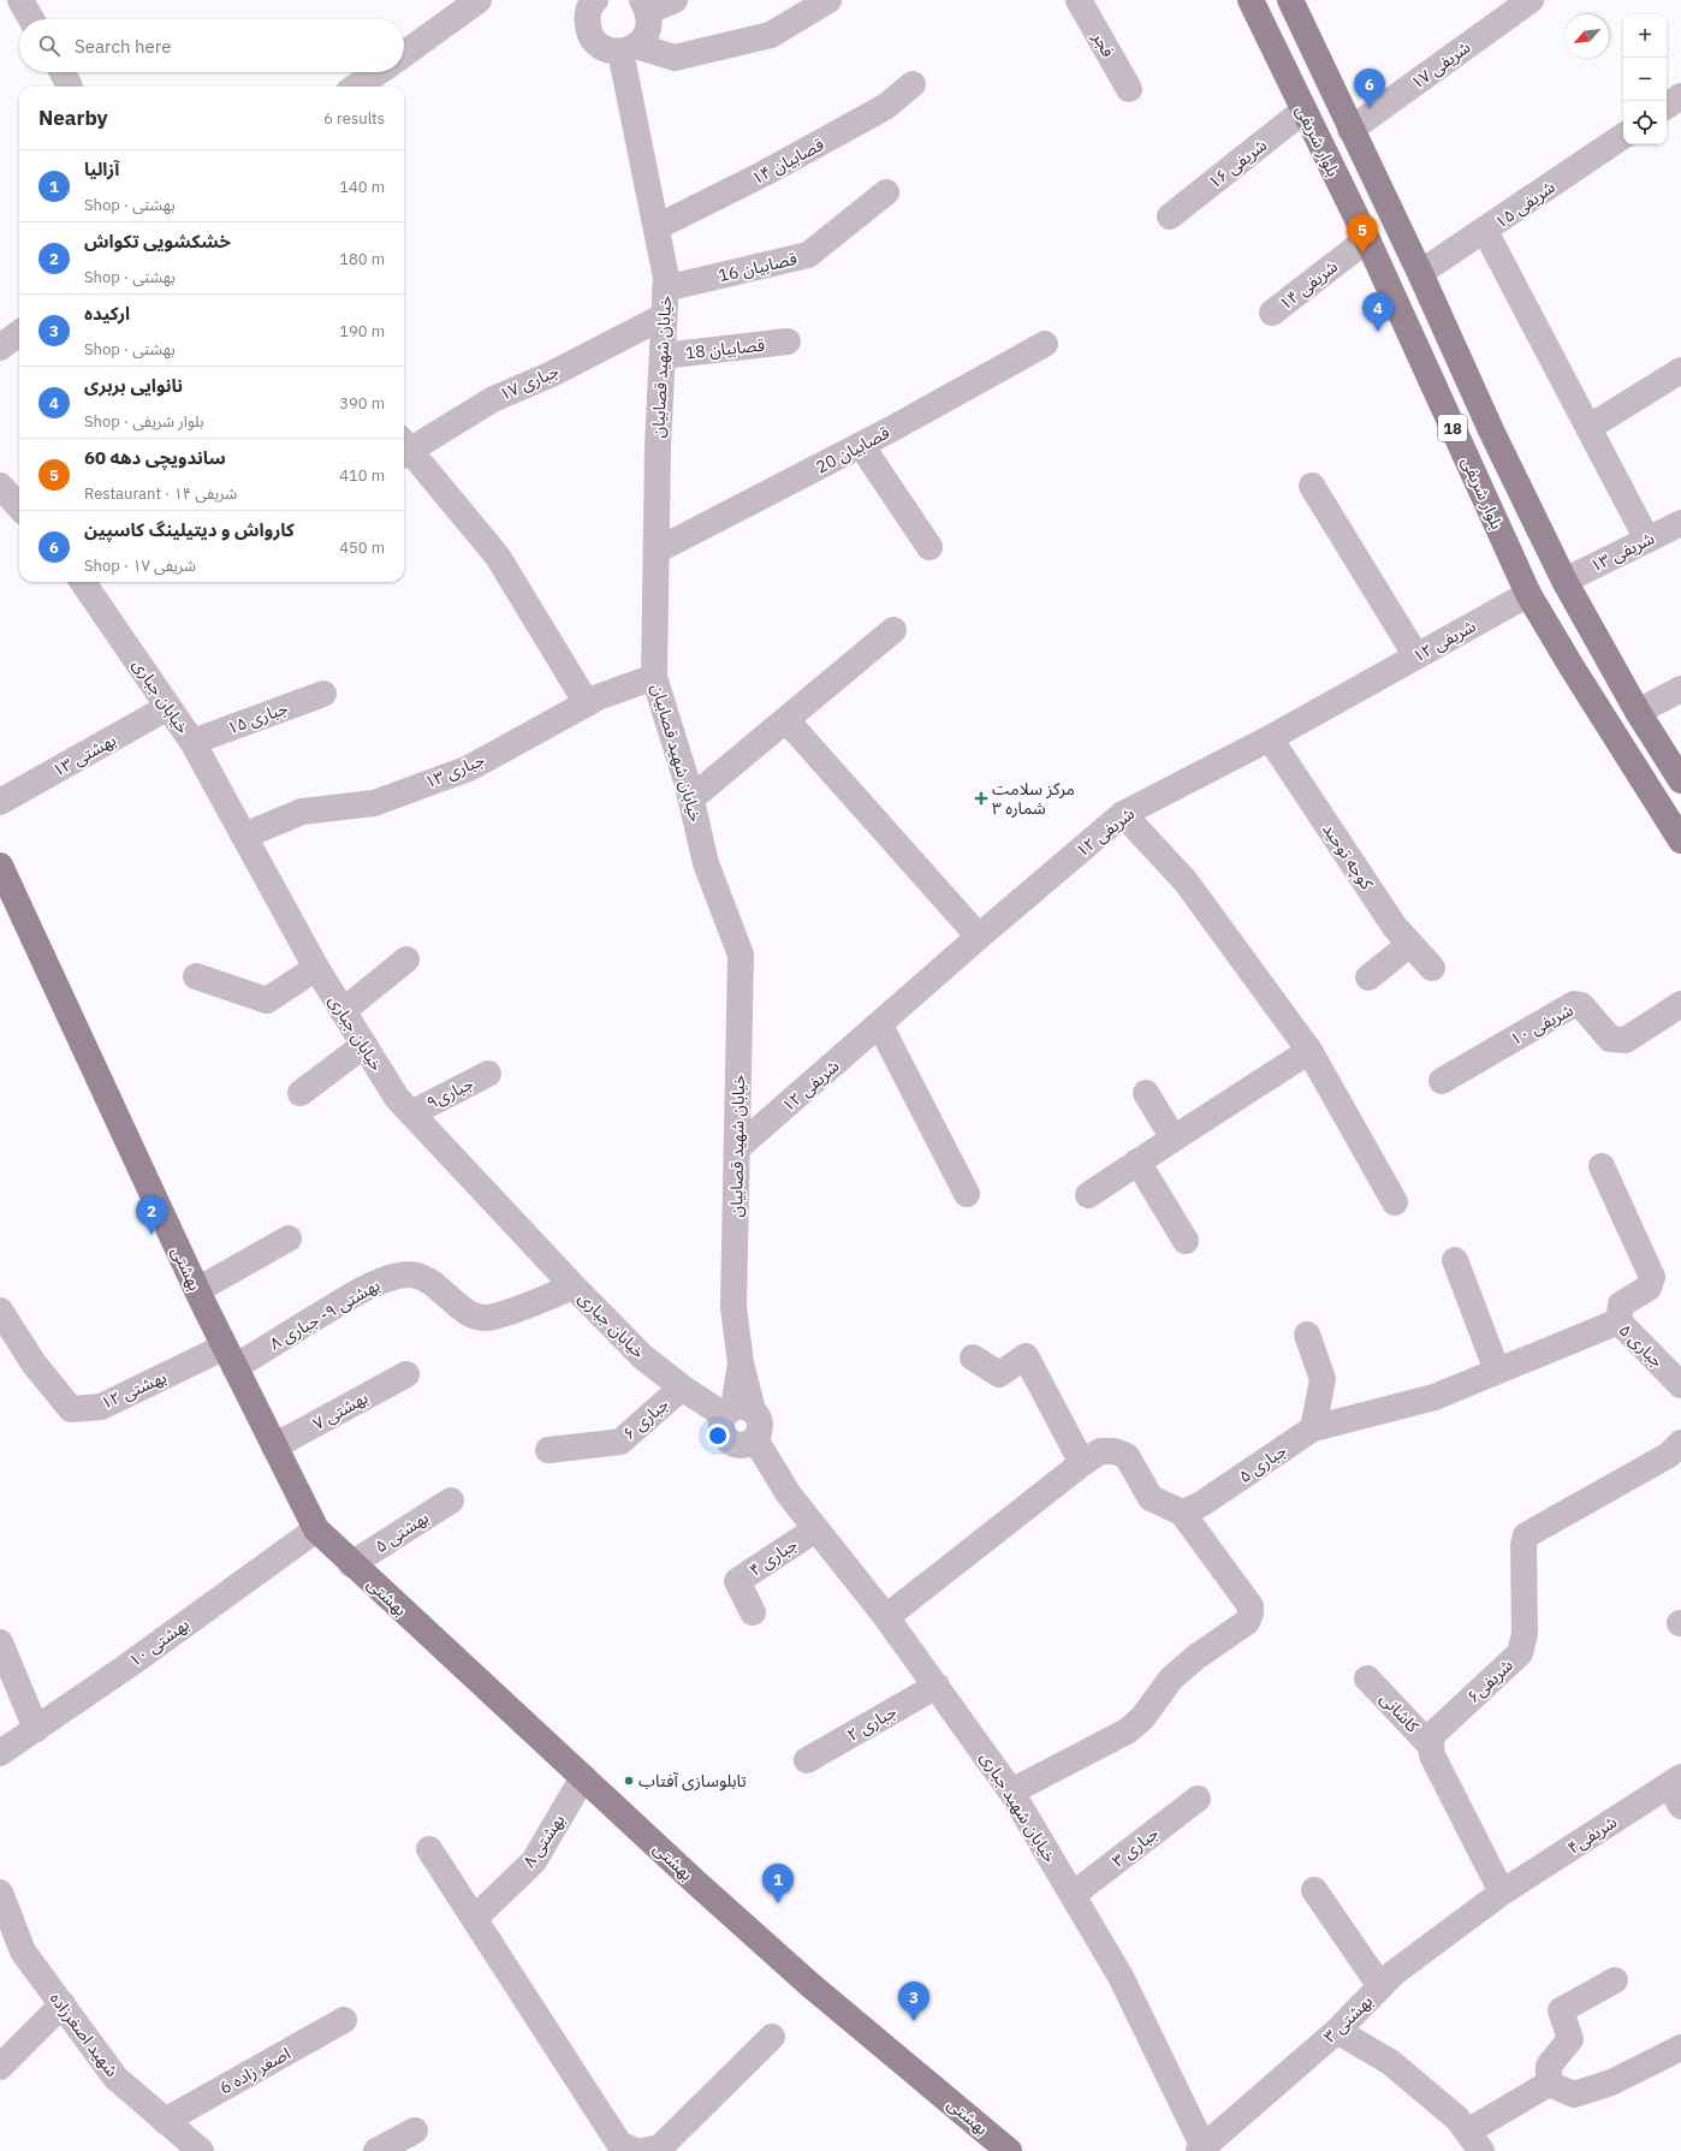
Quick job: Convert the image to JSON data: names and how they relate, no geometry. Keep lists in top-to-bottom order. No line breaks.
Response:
{"streets":{"main road":["بلوار شریفی","18","بهشتی"],"street":["فجر","شریفی ۱۷","قصابیان ۱۴","شریفی ۱۶","شریفی ۱۵","قصابیان 16","شریفی ۱۴","قصابیان 18","خیابان شهید قصابیان","جباری ۱۷","قصابیان 20","شریفی ۱۳","شریفی ۱۲","خیابان جباری","جباری ۱۵","بهشتی ۱۳","جباری ۱۳","کوچه توحید","شریفی ۱۰","جباری۹","بهشتی ۹- جباری ۸","جباری ۵","بهشتی ۱۲","بهشتی ۷","جباری ۶","بهشتی ۵","جباری ۴","بهشتی ۱۰","شریفی۶","کاشانی","جباری ۲","خیابان شهید جباری","شریفی۴","بهشتی ۸","جباری ۳","بهشتی ۳","شهید اصغرزاده","اصغر زاده 6"]},"crossings":[["شریفی ۱۷","بلوار شریفی"],["بلوار شریفی","شریفی ۱۶"],["بلوار شریفی","شریفی ۱۵"],["بلوار شریفی","شریفی ۱۴"],["بلوار شریفی","شریفی ۱۳"],["بلوار شریفی","شریفی ۱۲"],["قصابیان ۱۴","خیابان شهید قصابیان"],["قصابیان 16","خیابان شهید قصابیان"],["قصابیان 18","خیابان شهید قصابیان"],["خیابان شهید قصابیان","جباری ۱۷"],["خیابان شهید قصابیان","قصابیان 20"],["خیابان شهید قصابیان","شریفی ۱۲"],["خیابان شهید قصابیان","خیابان جباری"],["خیابان شهید قصابیان","جباری ۱۳"],["خیابان شهید قصابیان","خیابان شهید جباری"],["شریفی ۱۲","کوچه توحید"],["خیابان جباری","جباری ۱۵"],["خیابان جباری","بهشتی ۱۳"],["خیابان جباری","جباری ۱۳"],["خیابان جباری","جباری۹"],["خیابان جباری","بهشتی ۹- جباری ۸"],["خیابان جباری","جباری ۶"],["خیابان جباری","خیابان شهید جباری"],["بهشتی","بهشتی ۹- جباری ۸"],["بهشتی","بهشتی ۱۲"],["بهشتی","بهشتی ۷"],["بهشتی","بهشتی ۵"],["بهشتی","بهشتی ۱۰"],["بهشتی","بهشتی ۸"],["بهشتی ۹- جباری ۸","بهشتی ۱۲"],["جباری ۴","خیابان شهید جباری"],["شریفی۶","کاشانی"],["جباری ۲","خیابان شهید جباری"],["خیابان شهید جباری","جباری ۳"],["خیابان شهید جباری","بهشتی ۳"],["شریفی۴","بهشتی ۳"],["شهید اصغرزاده","اصغر زاده 6"]],"places":{"health":["مرکز سلامت شماره ۳"],"other":["تابلوسازی آفتاب"]},"north":"bottom left","page":{"map_buttons":["+","−"],"search":"Search here","pins":["6","5","4","2","1","3"],"heading":["Nearby","6 results"],"list":[{"mark":"1","name":"آزالیا","note":"Shop · بهشتی","value":"140 m"},{"mark":"2","name":"خشکشویی تکواش","note":"Shop · بهشتی","value":"180 m"},{"mark":"3","name":"ارکیده","note":"Shop · بهشتی","value":"190 m"},{"mark":"4","name":"نانوایی بربری","note":"Shop · بلوار شریفی","value":"390 m"},{"mark":"5","name":"ساندویچی دهه 60","note":"Restaurant · شریفی ۱۴","value":"410 m"},{"mark":"6","name":"کارواش و دیتیلینگ کاسپین","note":"Shop · شریفی ۱۷","value":"450 m"}]}}
